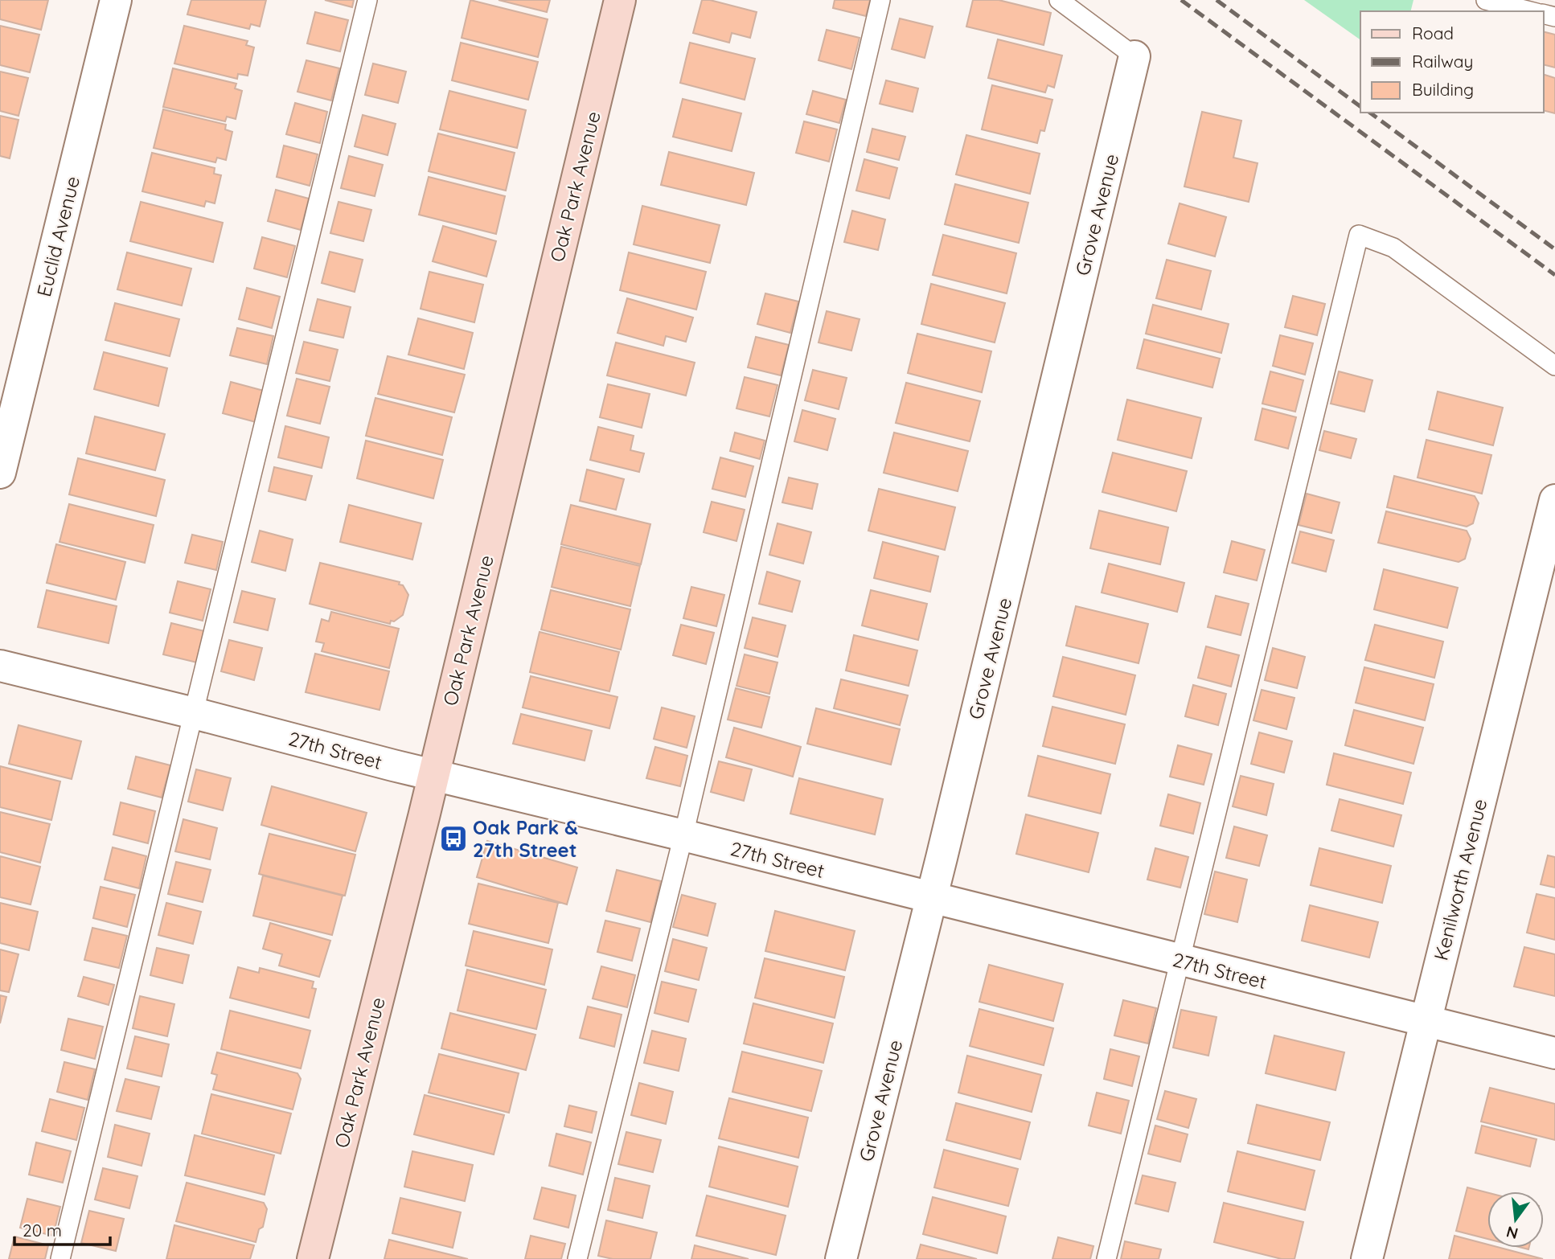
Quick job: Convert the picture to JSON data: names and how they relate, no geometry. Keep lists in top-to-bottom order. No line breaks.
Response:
{"streets":{"street":["Oak Park Avenue","Grove Avenue","Euclid Avenue","27th Street","Kenilworth Avenue"]},"crossings":[["Oak Park Avenue","27th Street"],["Grove Avenue","27th Street"],["27th Street","Kenilworth Avenue"]],"places":{"bus stop":["Oak Park & 27th Street"]},"legend":["Road","Railway","Building"],"scale_bar":"20 m","north":"bottom"}
